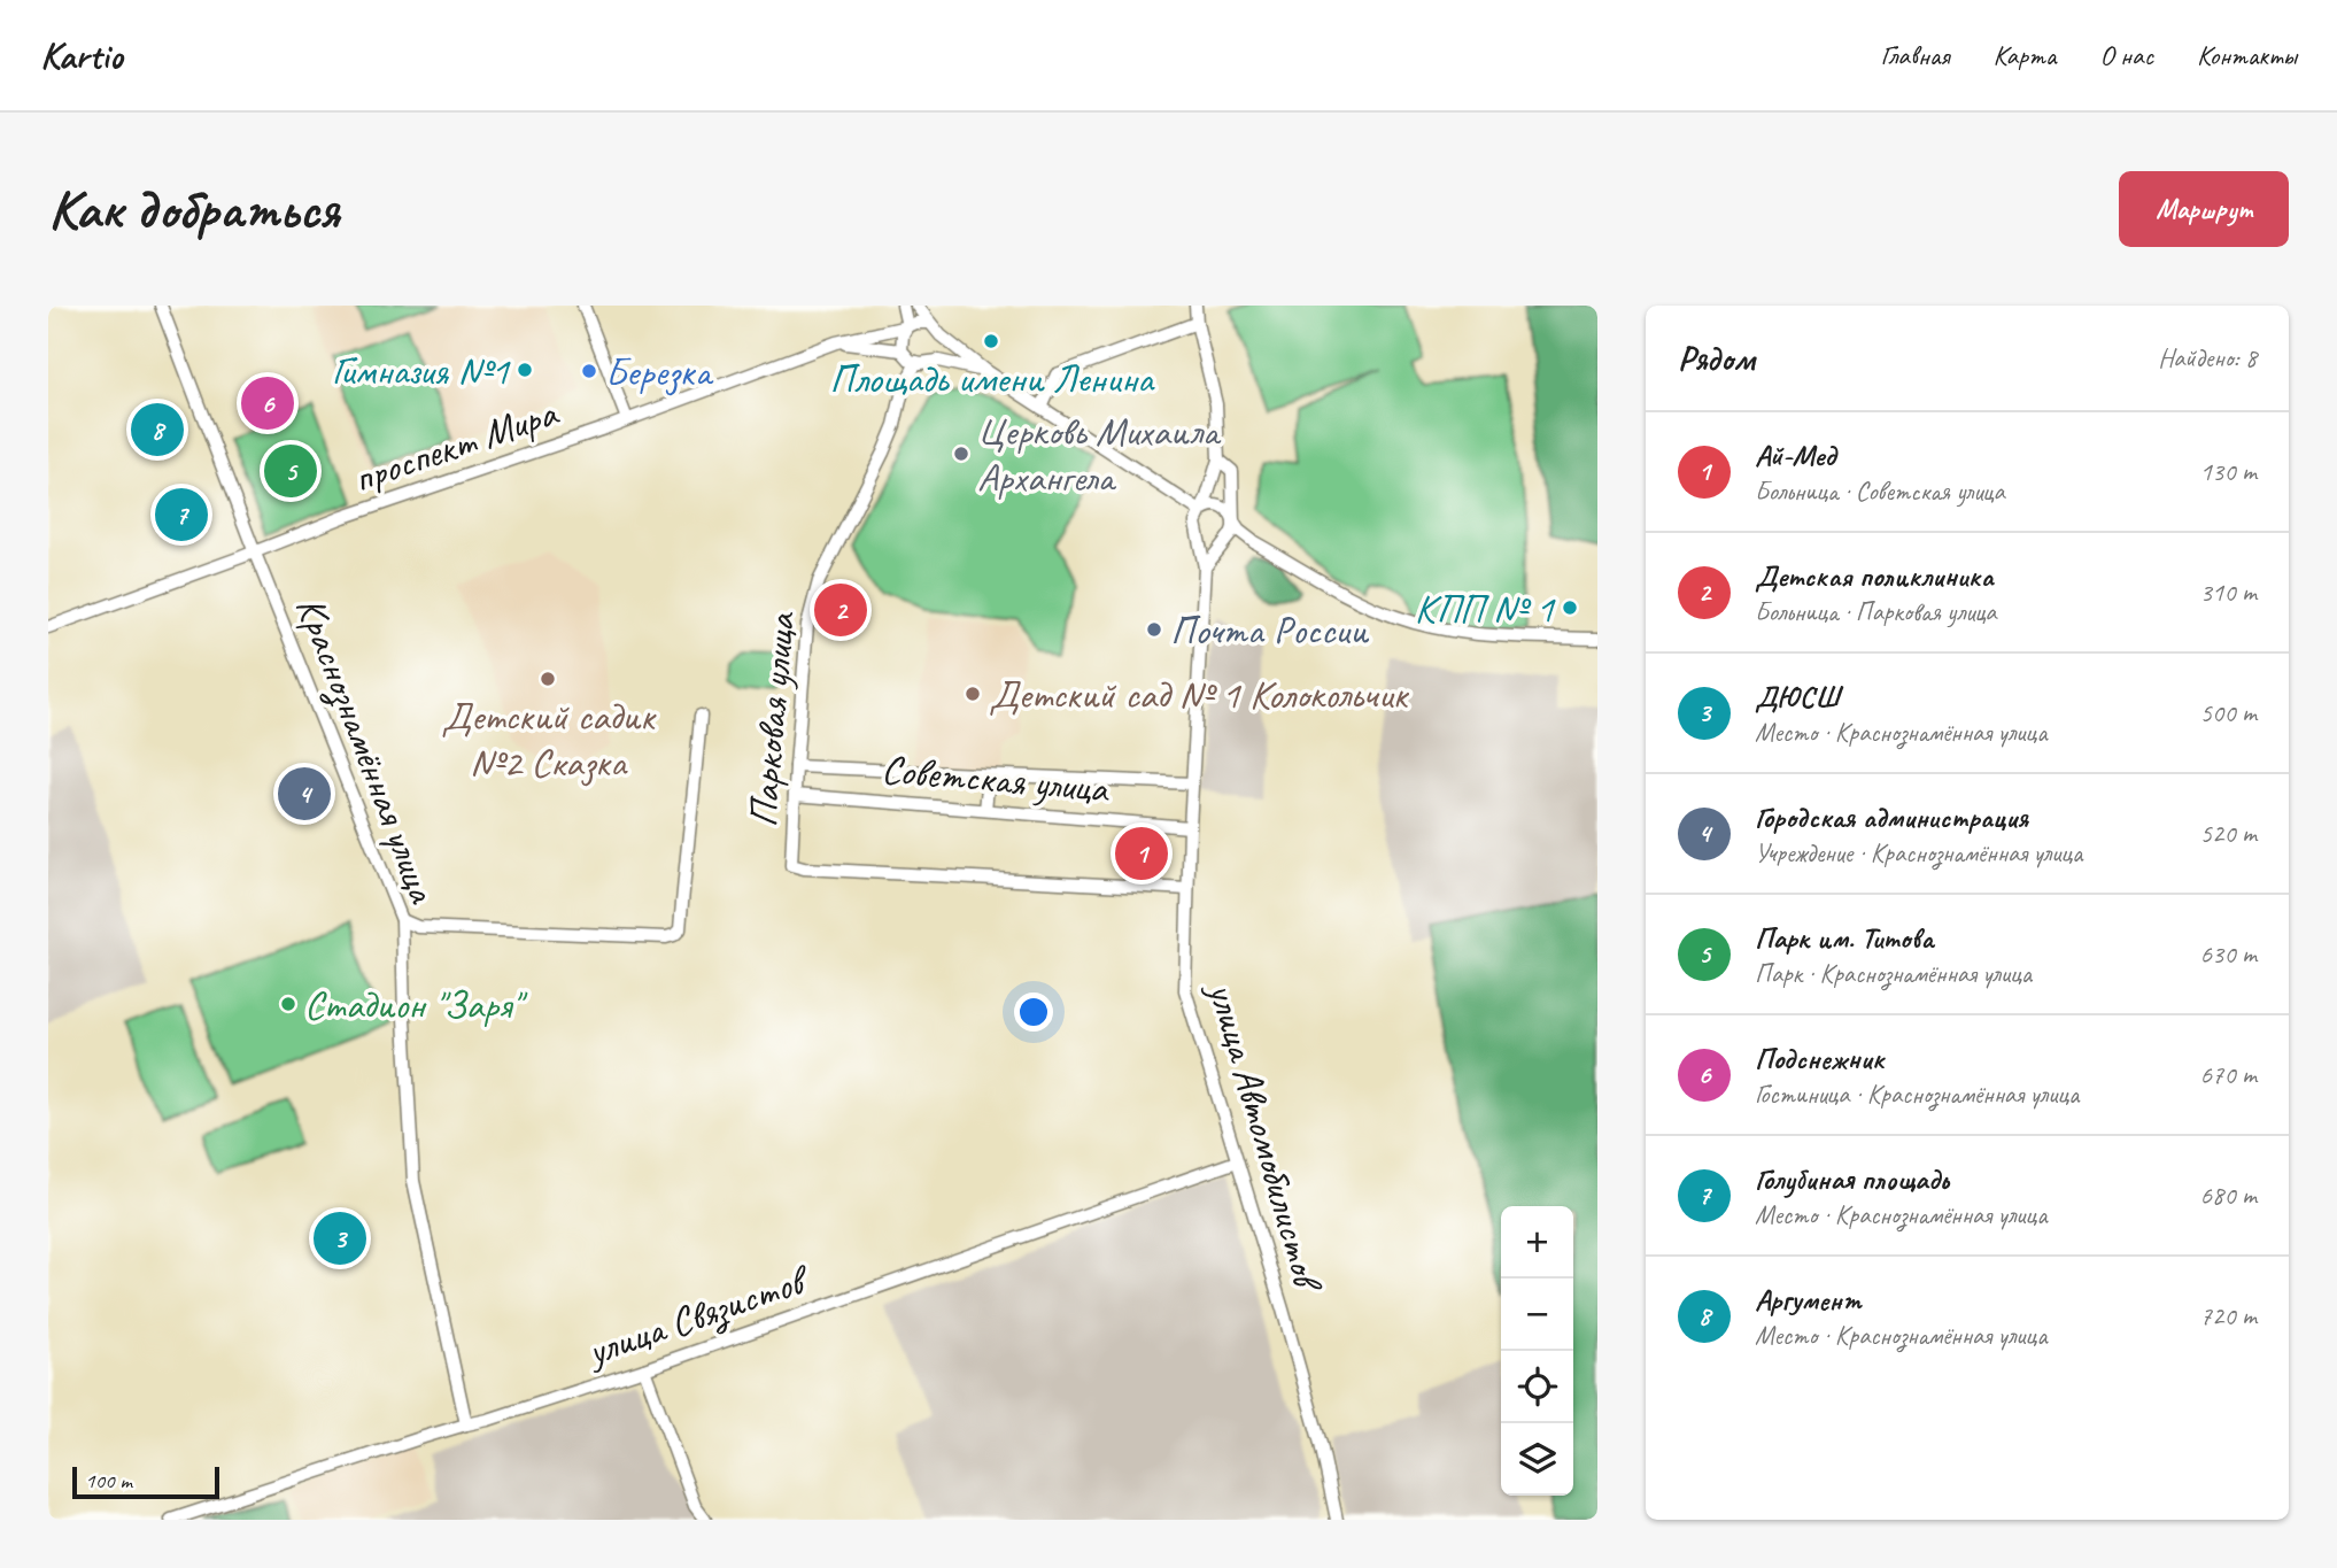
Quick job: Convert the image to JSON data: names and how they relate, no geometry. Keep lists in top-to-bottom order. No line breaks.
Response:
{"streets":{"street":["проспект Мира","Парковая улица","Краснознамённая улица","Советская улица","улица Автомобилистов","улица Связистов"]},"crossings":[["проспект Мира","Парковая улица"],["проспект Мира","Краснознамённая улица"],["Парковая улица","Советская улица"],["Парковая улица","улица Автомобилистов"],["Краснознамённая улица","улица Связистов"],["Советская улица","улица Автомобилистов"],["улица Автомобилистов","улица Связистов"]],"places":["Площадь имени Ленина","Гимназия №1","Березка","Церковь Михаила Архангела","КПП № 1","Почта России","Детский садик №2 Сказка","Детский сад № 1 Колокольчик","Стадион \"Заря\""],"scale_bar":"100 m","page":{"header":"Kartio","nav":["Главная","Карта","О нас","Контакты"],"buttons":"Маршрут","title":"Как добраться","heading":["Рядом","Найдено: 8"],"pins":["6","8","5","7","2","4","1","3"],"list":[{"mark":"1","name":"Ай-Мед","note":"Больница · Советская улица","value":"130 m"},{"mark":"2","name":"Детская поликлиника","note":"Больница · Парковая улица","value":"310 m"},{"mark":"3","name":"ДЮСШ","note":"Место · Краснознамённая улица","value":"500 m"},{"mark":"4","name":"Городская администрация","note":"Учреждение · Краснознамённая улица","value":"520 m"},{"mark":"5","name":"Парк им. Титова","note":"Парк · Краснознамённая улица","value":"630 m"},{"mark":"6","name":"Подснежник","note":"Гостиница · Краснознамённая улица","value":"670 m"},{"mark":"7","name":"Голубиная площадь","note":"Место · Краснознамённая улица","value":"680 m"},{"mark":"8","name":"Аргумент","note":"Место · Краснознамённая улица","value":"720 m"}],"map_buttons":["+","−"],"scale":"100 m"}}
